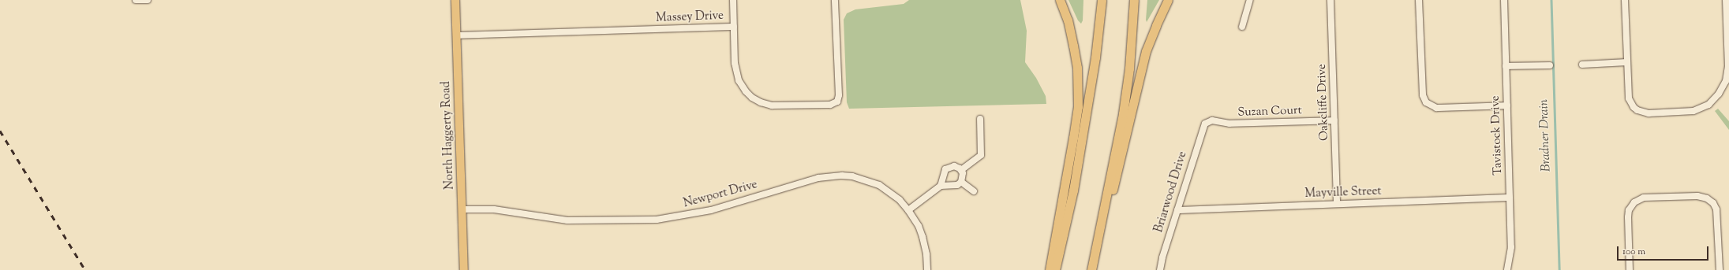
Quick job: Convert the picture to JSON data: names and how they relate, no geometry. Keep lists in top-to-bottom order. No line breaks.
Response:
{"streets":{"main road":["North Haggerty Road"],"street":["Massey Drive","Oakcliffe Drive","Suzan Court","Tavistock Drive","Briarwood Drive","Mayville Street","Newport Drive"]},"crossings":[["Massey Drive","North Haggerty Road"],["Oakcliffe Drive","Suzan Court"],["Oakcliffe Drive","Mayville Street"],["Suzan Court","Briarwood Drive"],["North Haggerty Road","Newport Drive"],["Tavistock Drive","Mayville Street"],["Briarwood Drive","Mayville Street"]],"water":["Bradner Drain"],"scale_bar":"100 m"}
